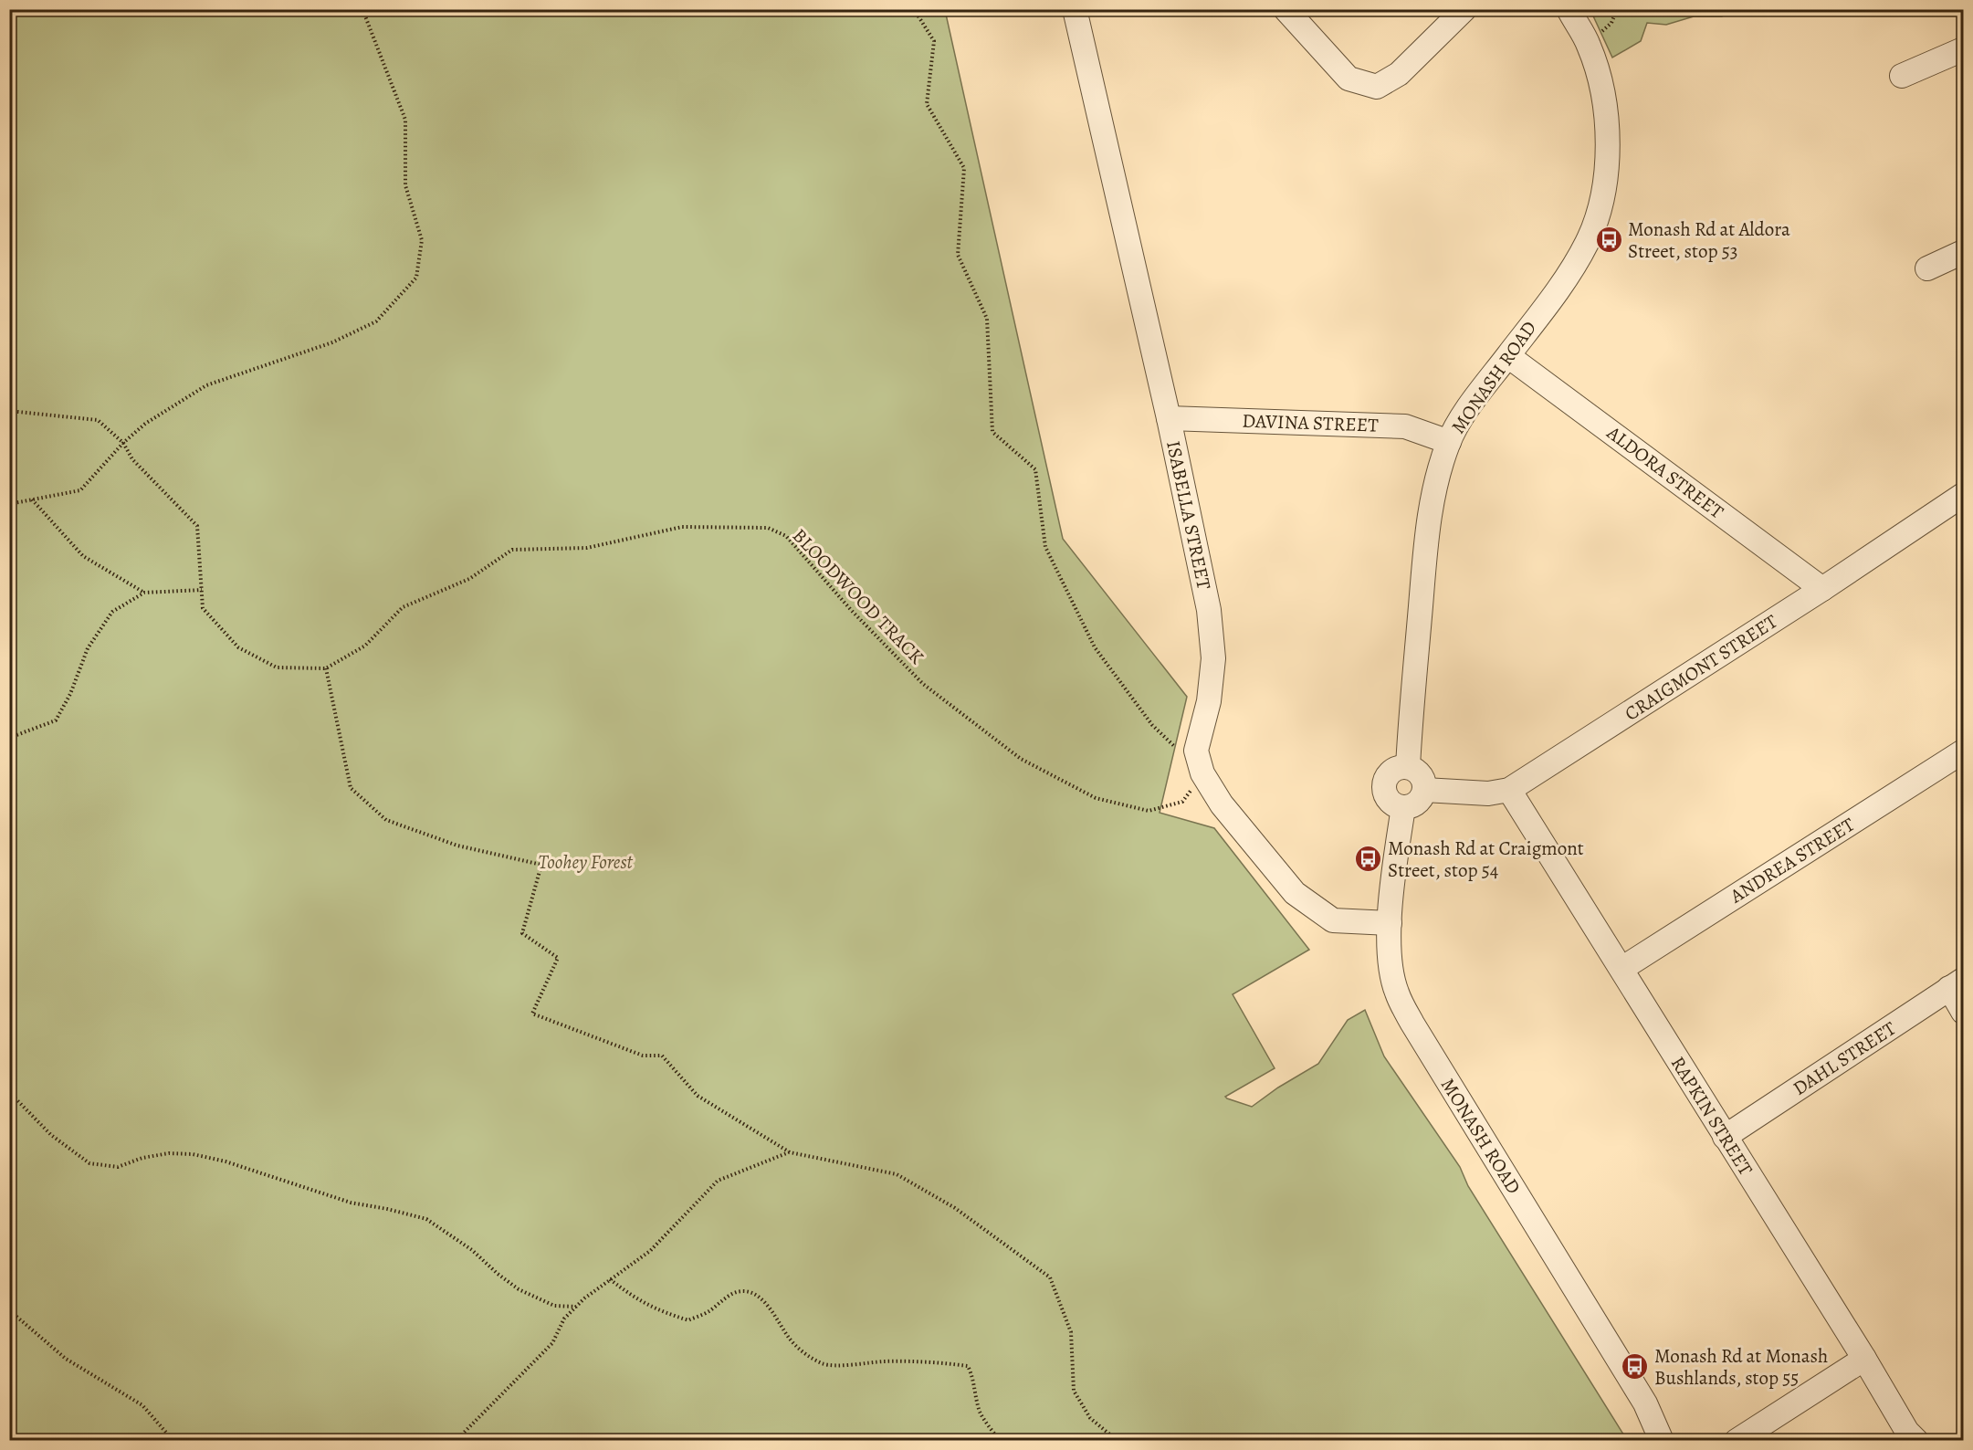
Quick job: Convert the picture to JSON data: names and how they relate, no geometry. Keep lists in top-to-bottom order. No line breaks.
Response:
{"streets":{"street":["MONASH ROAD","DAVINA STREET","ALDORA STREET","ISABELLA STREET","CRAIGMONT STREET","ANDREA STREET","DAHL STREET","RAPKIN STREET"],"path":["BLOODWOOD TRACK"]},"crossings":[["MONASH ROAD","DAVINA STREET"],["MONASH ROAD","ALDORA STREET"],["MONASH ROAD","ISABELLA STREET"],["MONASH ROAD","CRAIGMONT STREET"],["DAVINA STREET","ISABELLA STREET"],["ALDORA STREET","CRAIGMONT STREET"],["ISABELLA STREET","BLOODWOOD TRACK"],["CRAIGMONT STREET","RAPKIN STREET"],["ANDREA STREET","RAPKIN STREET"],["DAHL STREET","RAPKIN STREET"]],"parks":["Toohey Forest"],"places":{"bus stop":["Monash Rd at Aldora Street, stop 53","Monash Rd at Craigmont Street, stop 54","Monash Rd at Monash Bushlands, stop 55"]}}
